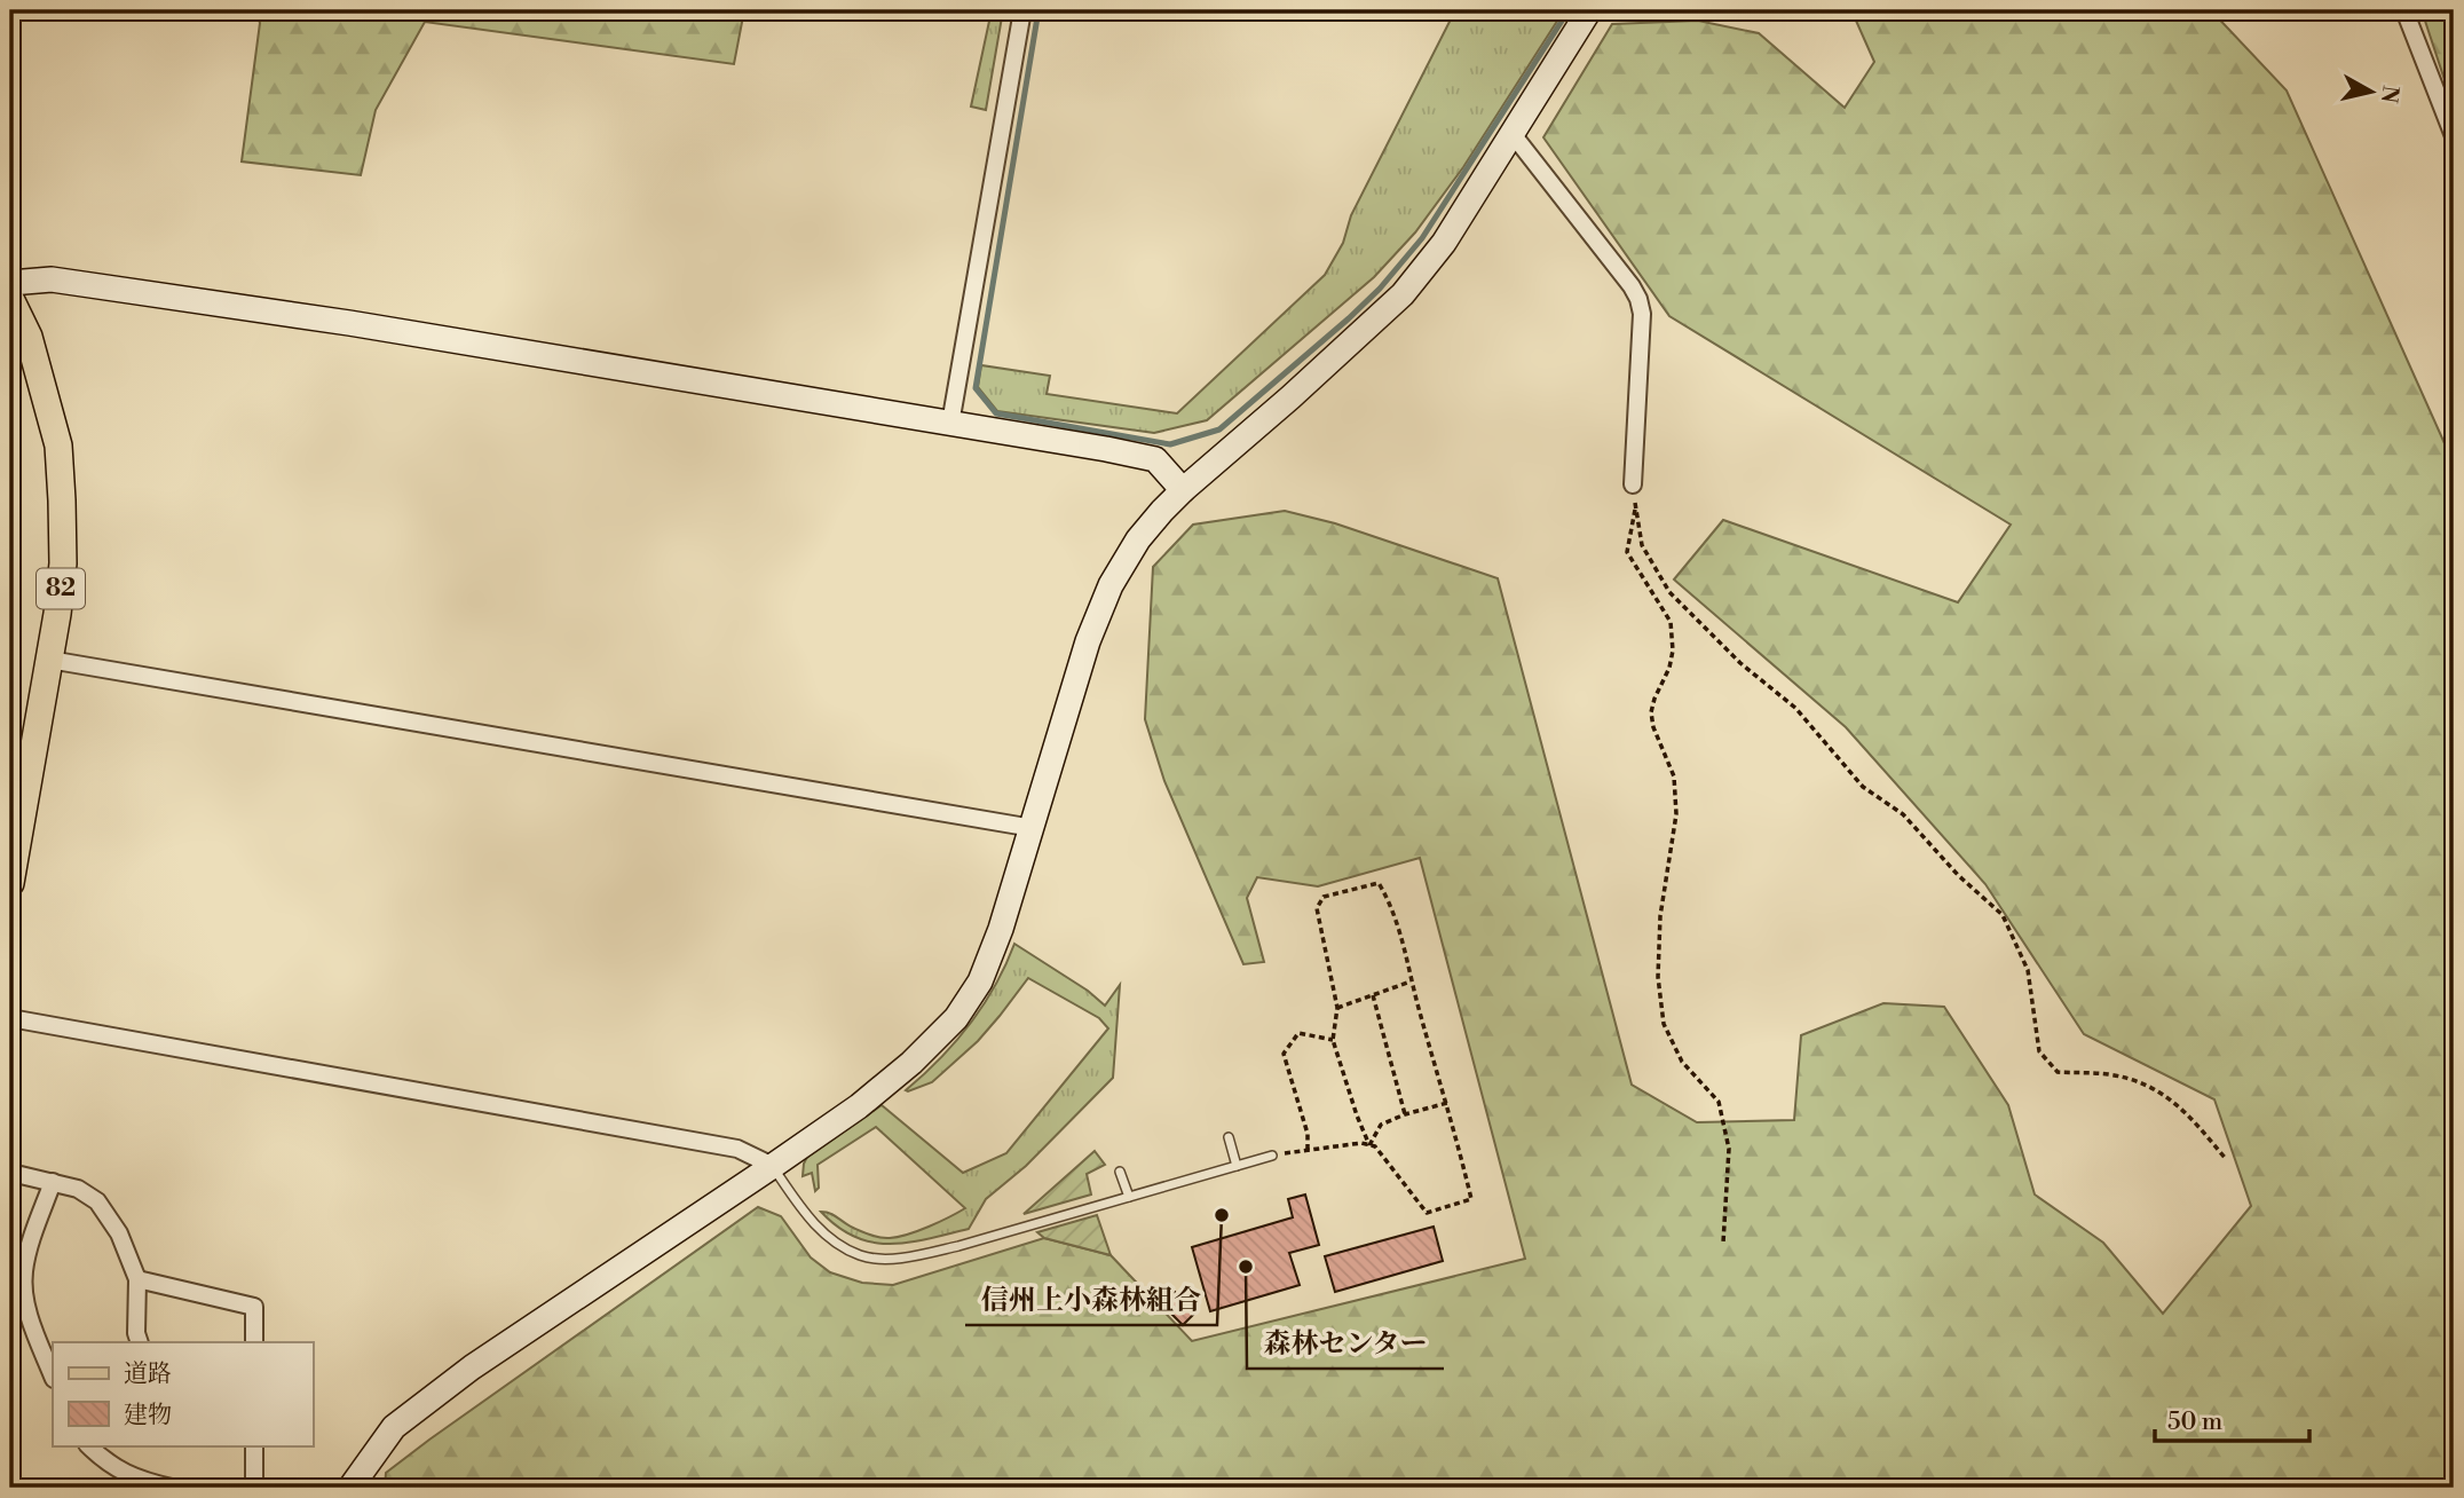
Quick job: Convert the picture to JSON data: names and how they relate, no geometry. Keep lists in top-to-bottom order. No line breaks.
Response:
{"streets":{"main road":["82"]},"places":["信州上小森林組合","森林センター"],"legend":["道路","建物"],"scale_bar":"50 m","north":"right"}
